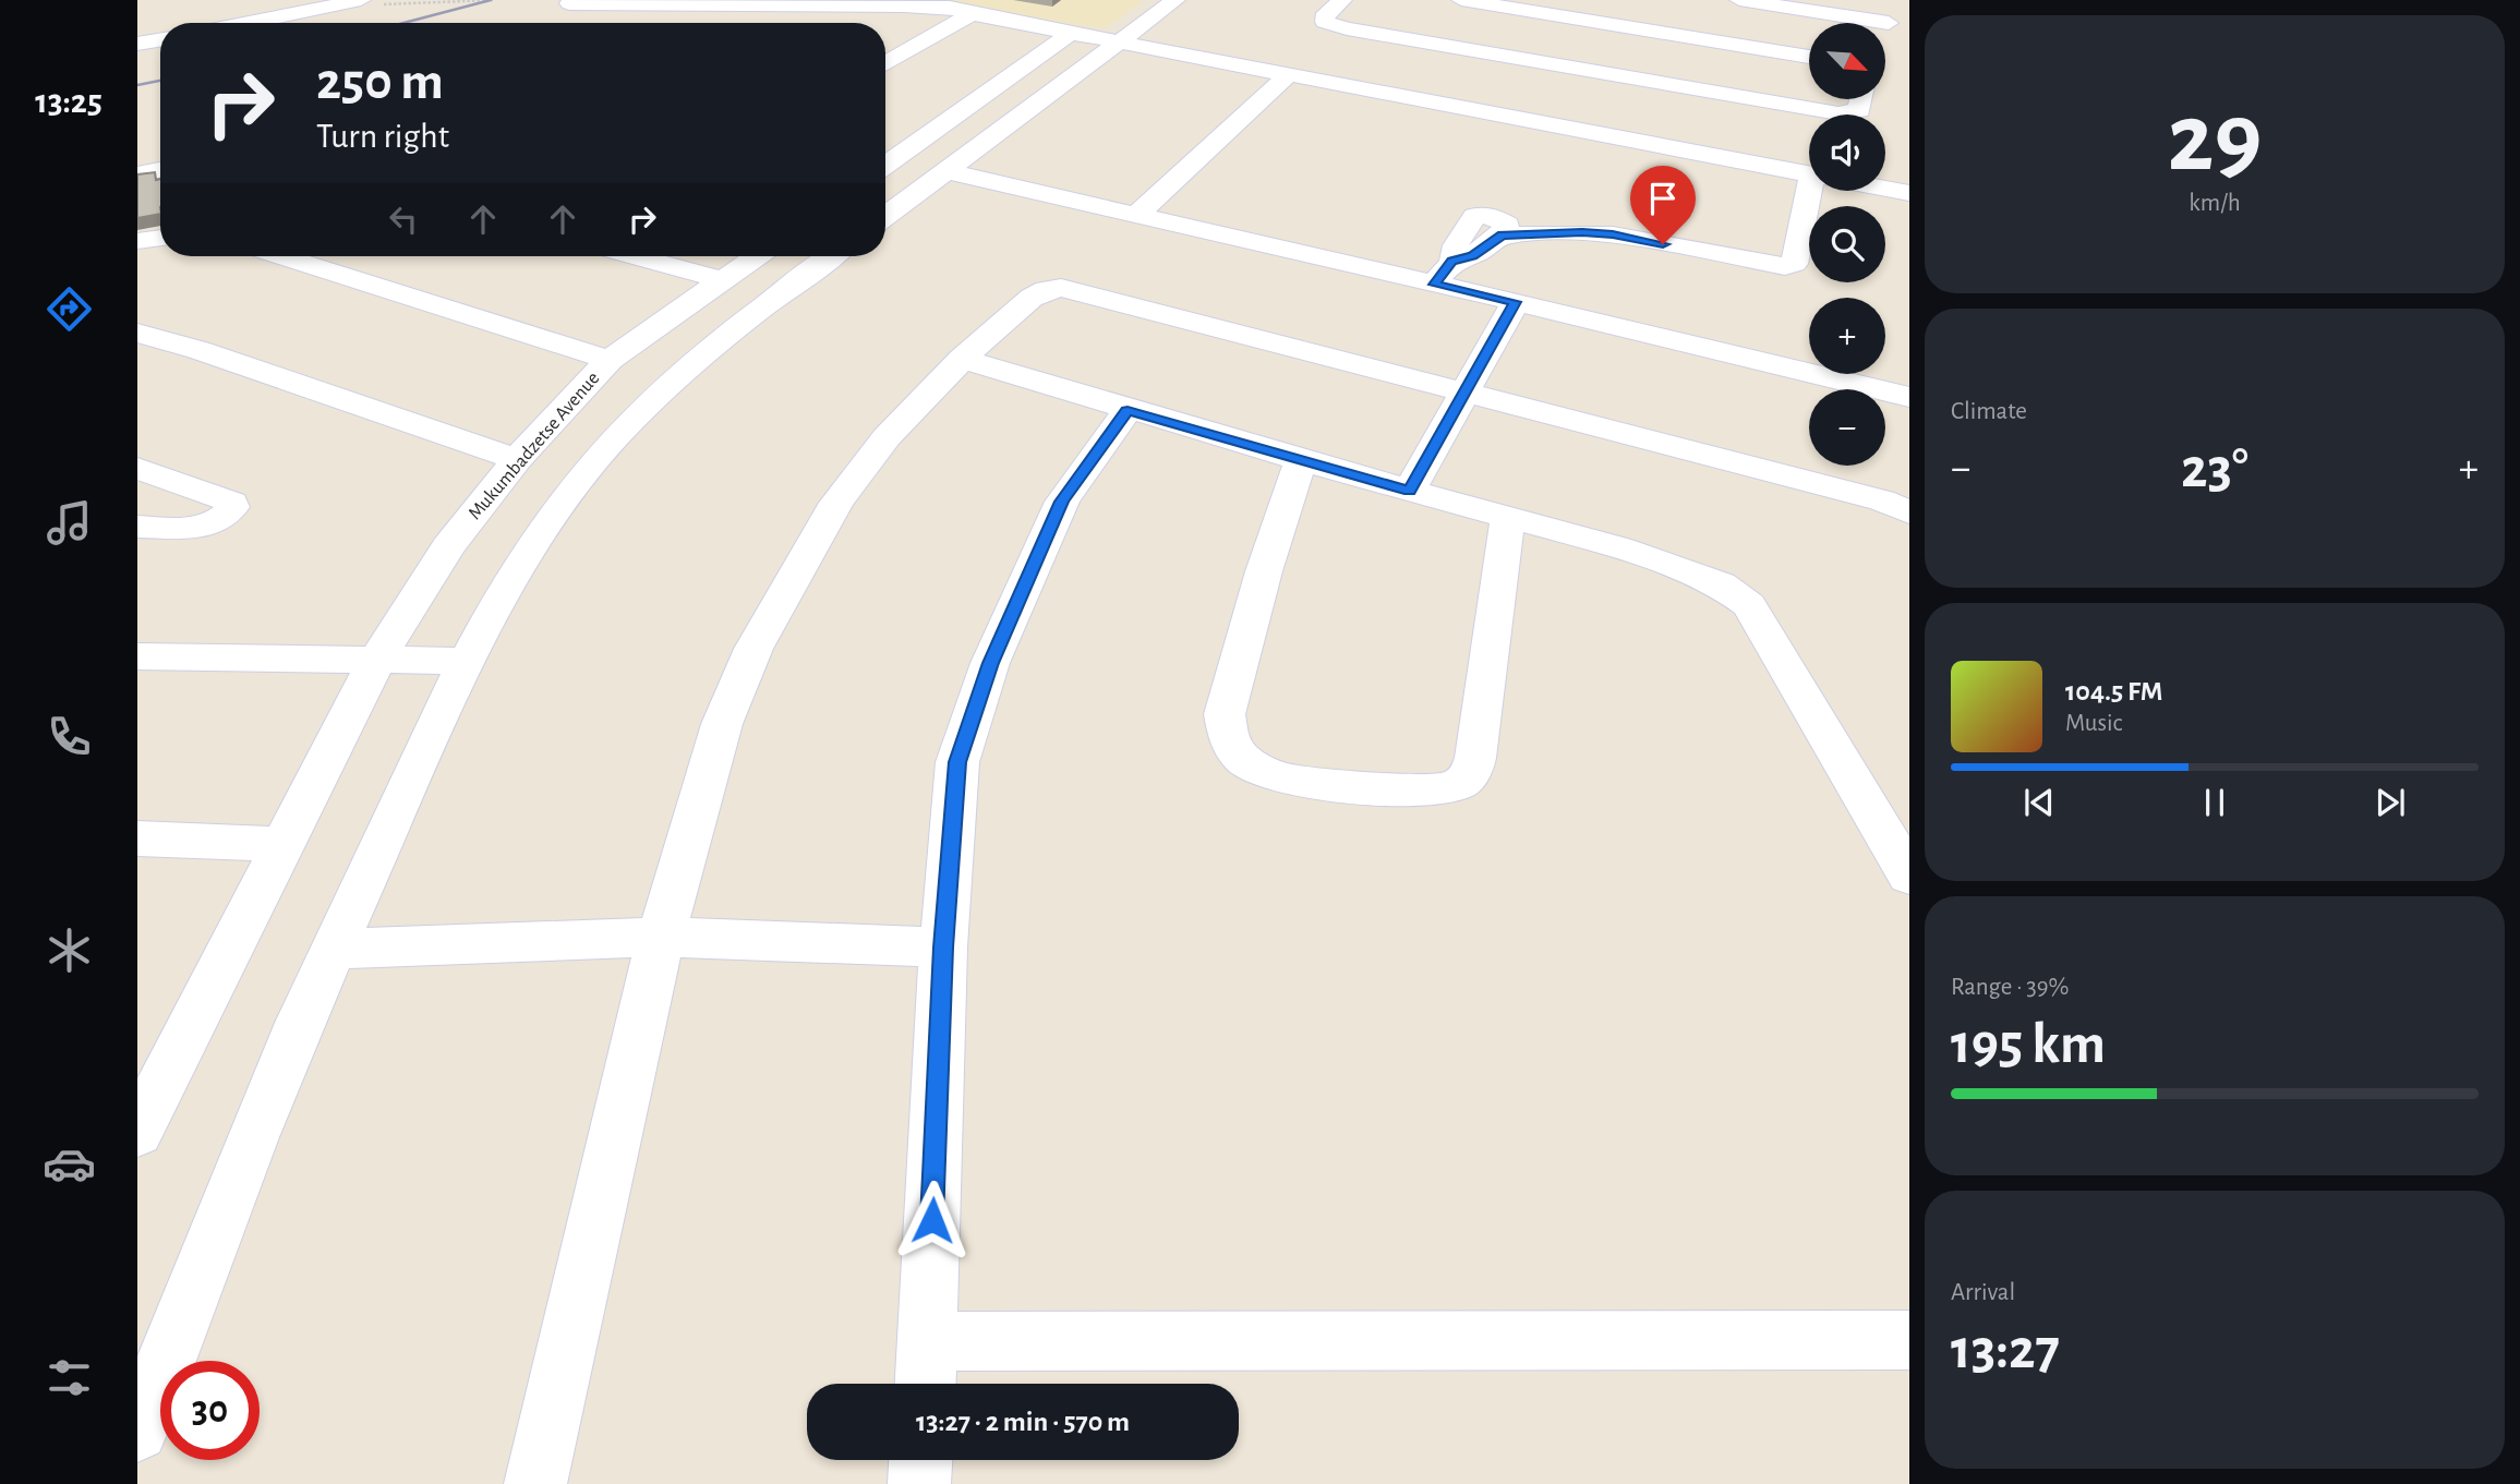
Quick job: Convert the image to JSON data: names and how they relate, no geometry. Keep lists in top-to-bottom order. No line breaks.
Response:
{"streets":{"street":["Mukumbadzetse Avenue"]},"north":"bottom right","page":{"tabs":"13:25","tile":[["29","km/h"],"Climate",["Range · 39%","195 km"],["Arrival","13:27"]],"map_buttons":["+","−"],"turn":["250 m","Turn right"],"heat":["−","23°","+"],"song":["104.5 FM","Music"],"limit":"30","trip":"13:27 · 2 min · 570 m"}}
